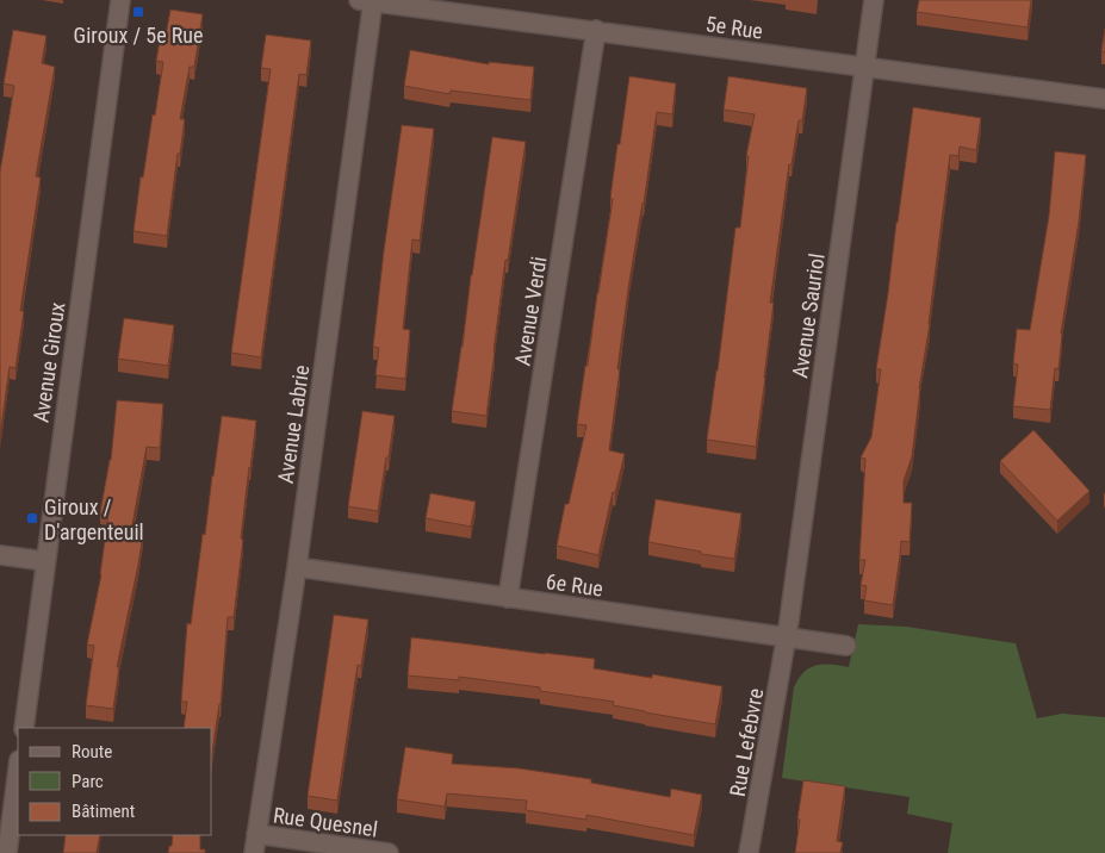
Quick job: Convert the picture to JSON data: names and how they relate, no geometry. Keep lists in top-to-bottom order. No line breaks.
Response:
{"streets":{"street":["5e Rue","Avenue Verdi","Avenue Sauriol","Avenue Giroux","Avenue Labrie","6e Rue","Rue Lefebvre","Rue Quesnel"]},"crossings":[["5e Rue","Avenue Verdi"],["5e Rue","Avenue Sauriol"],["5e Rue","Avenue Labrie"],["Avenue Verdi","6e Rue"],["Avenue Sauriol","6e Rue"],["Avenue Sauriol","Rue Lefebvre"],["Avenue Labrie","6e Rue"],["Avenue Labrie","Rue Quesnel"],["6e Rue","Rue Lefebvre"]],"places":{"transit":["Giroux / 5e Rue","Giroux / D'argenteuil"]},"legend":["Route","Parc","Bâtiment"]}
